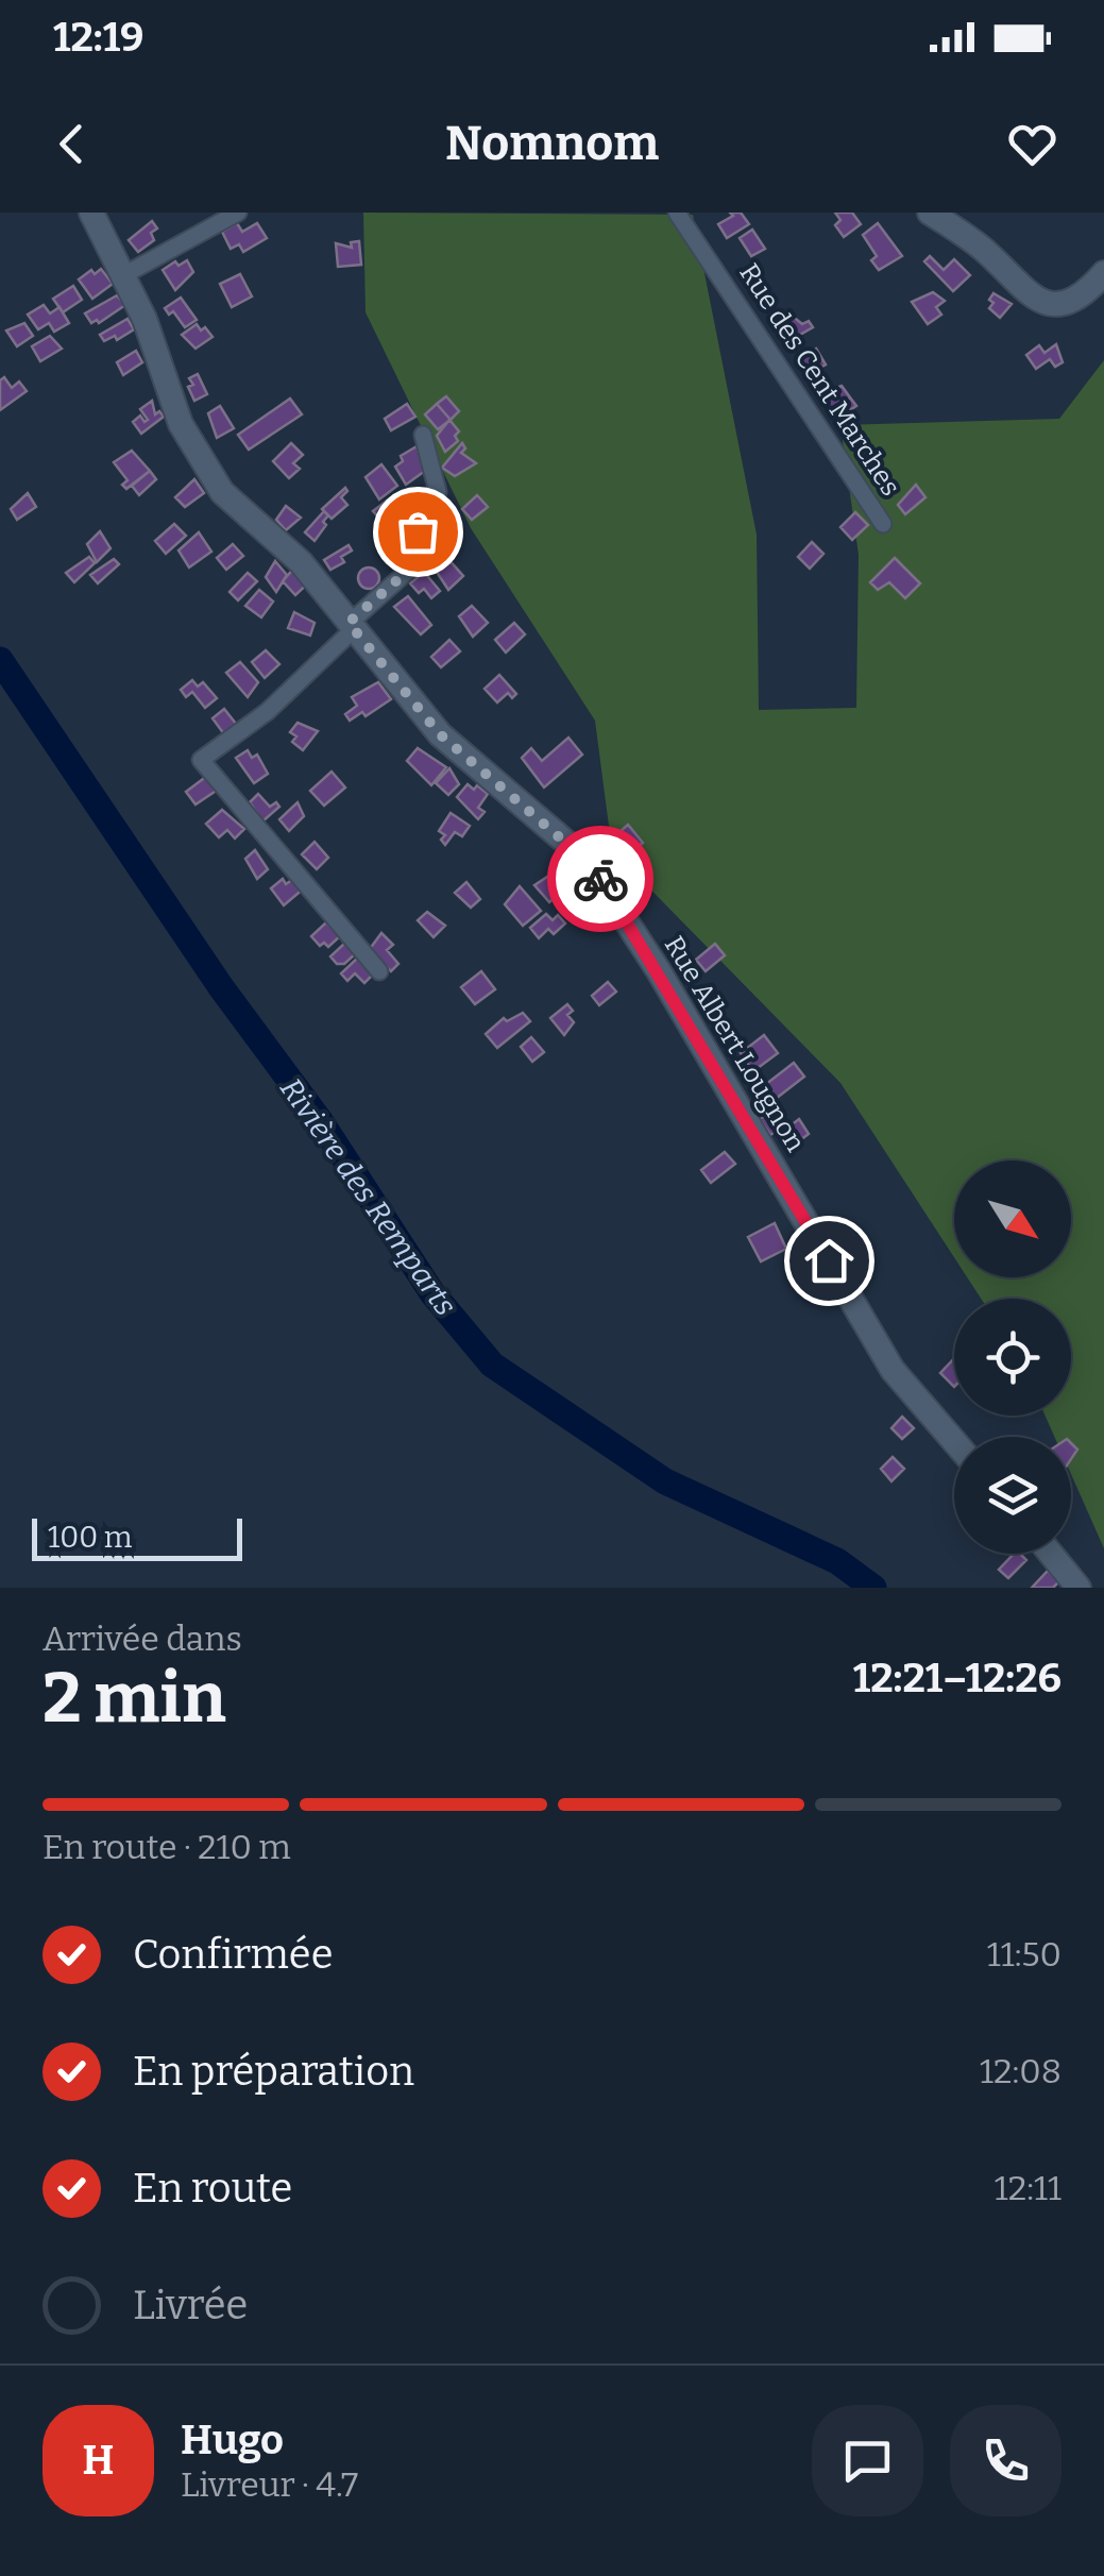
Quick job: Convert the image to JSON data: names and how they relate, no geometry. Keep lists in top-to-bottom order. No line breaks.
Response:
{"streets":{"street":["Rue des Cent Marches","Rue Albert Lougnon"]},"water":["Rivière des Remparts"],"scale_bar":"100 m","north":"bottom right","page":{"status":"12:19","header":"Nomnom","scale":"100 m","heading":["2 min","Arrivée dans","12:21–12:26"],"panel":["Hugo","Livreur · 4.7"],"bar":"En route · 210 m","list":[["Confirmée","11:50"],["En préparation","12:08"],["En route","12:11"],"Livrée"],"round":"H"}}
